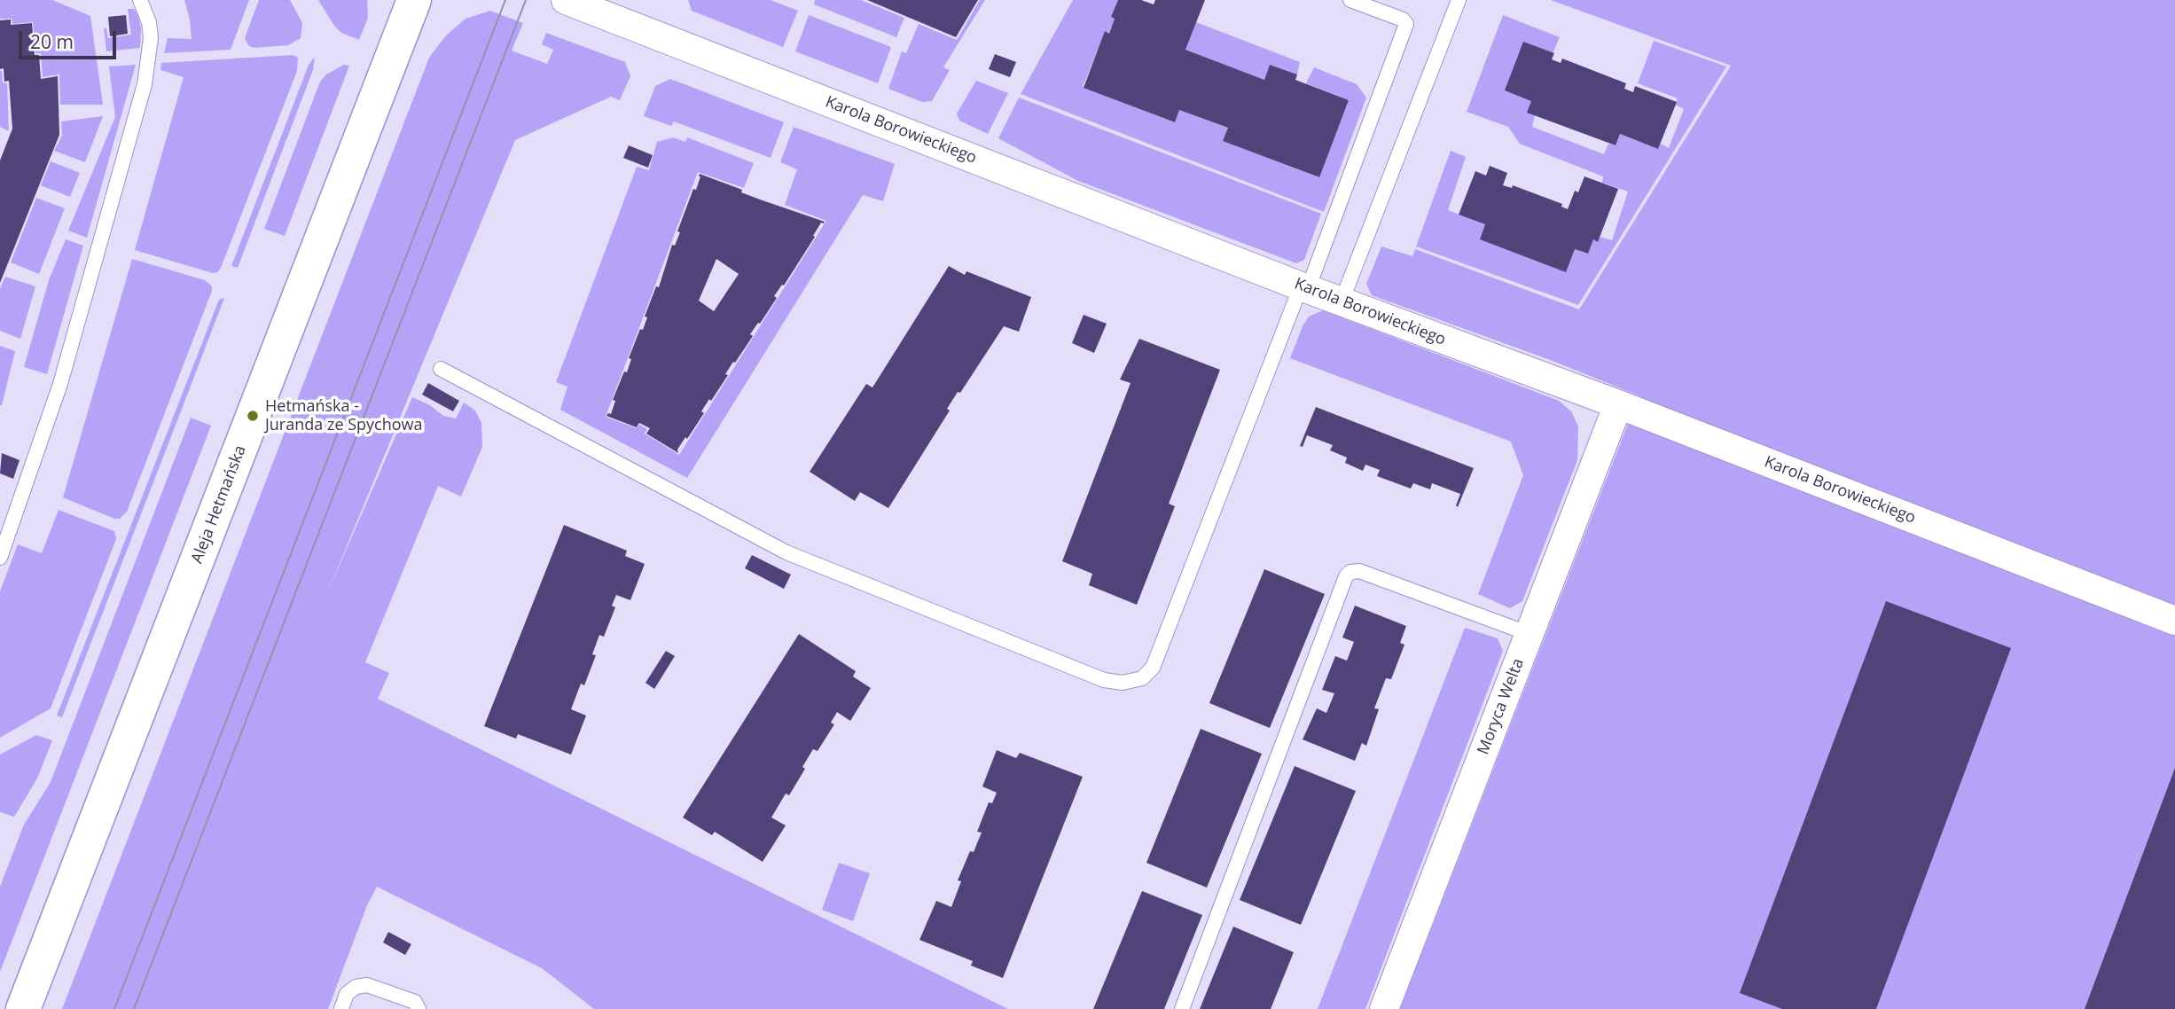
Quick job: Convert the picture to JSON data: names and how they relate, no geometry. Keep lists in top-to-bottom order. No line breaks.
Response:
{"streets":{"street":["Karola Borowieckiego","Aleja Hetmańska","Moryca Welta"]},"crossings":[["Karola Borowieckiego","Moryca Welta"]],"places":["Hetmańska - Juranda ze Spychowa"],"scale_bar":"20 m"}
